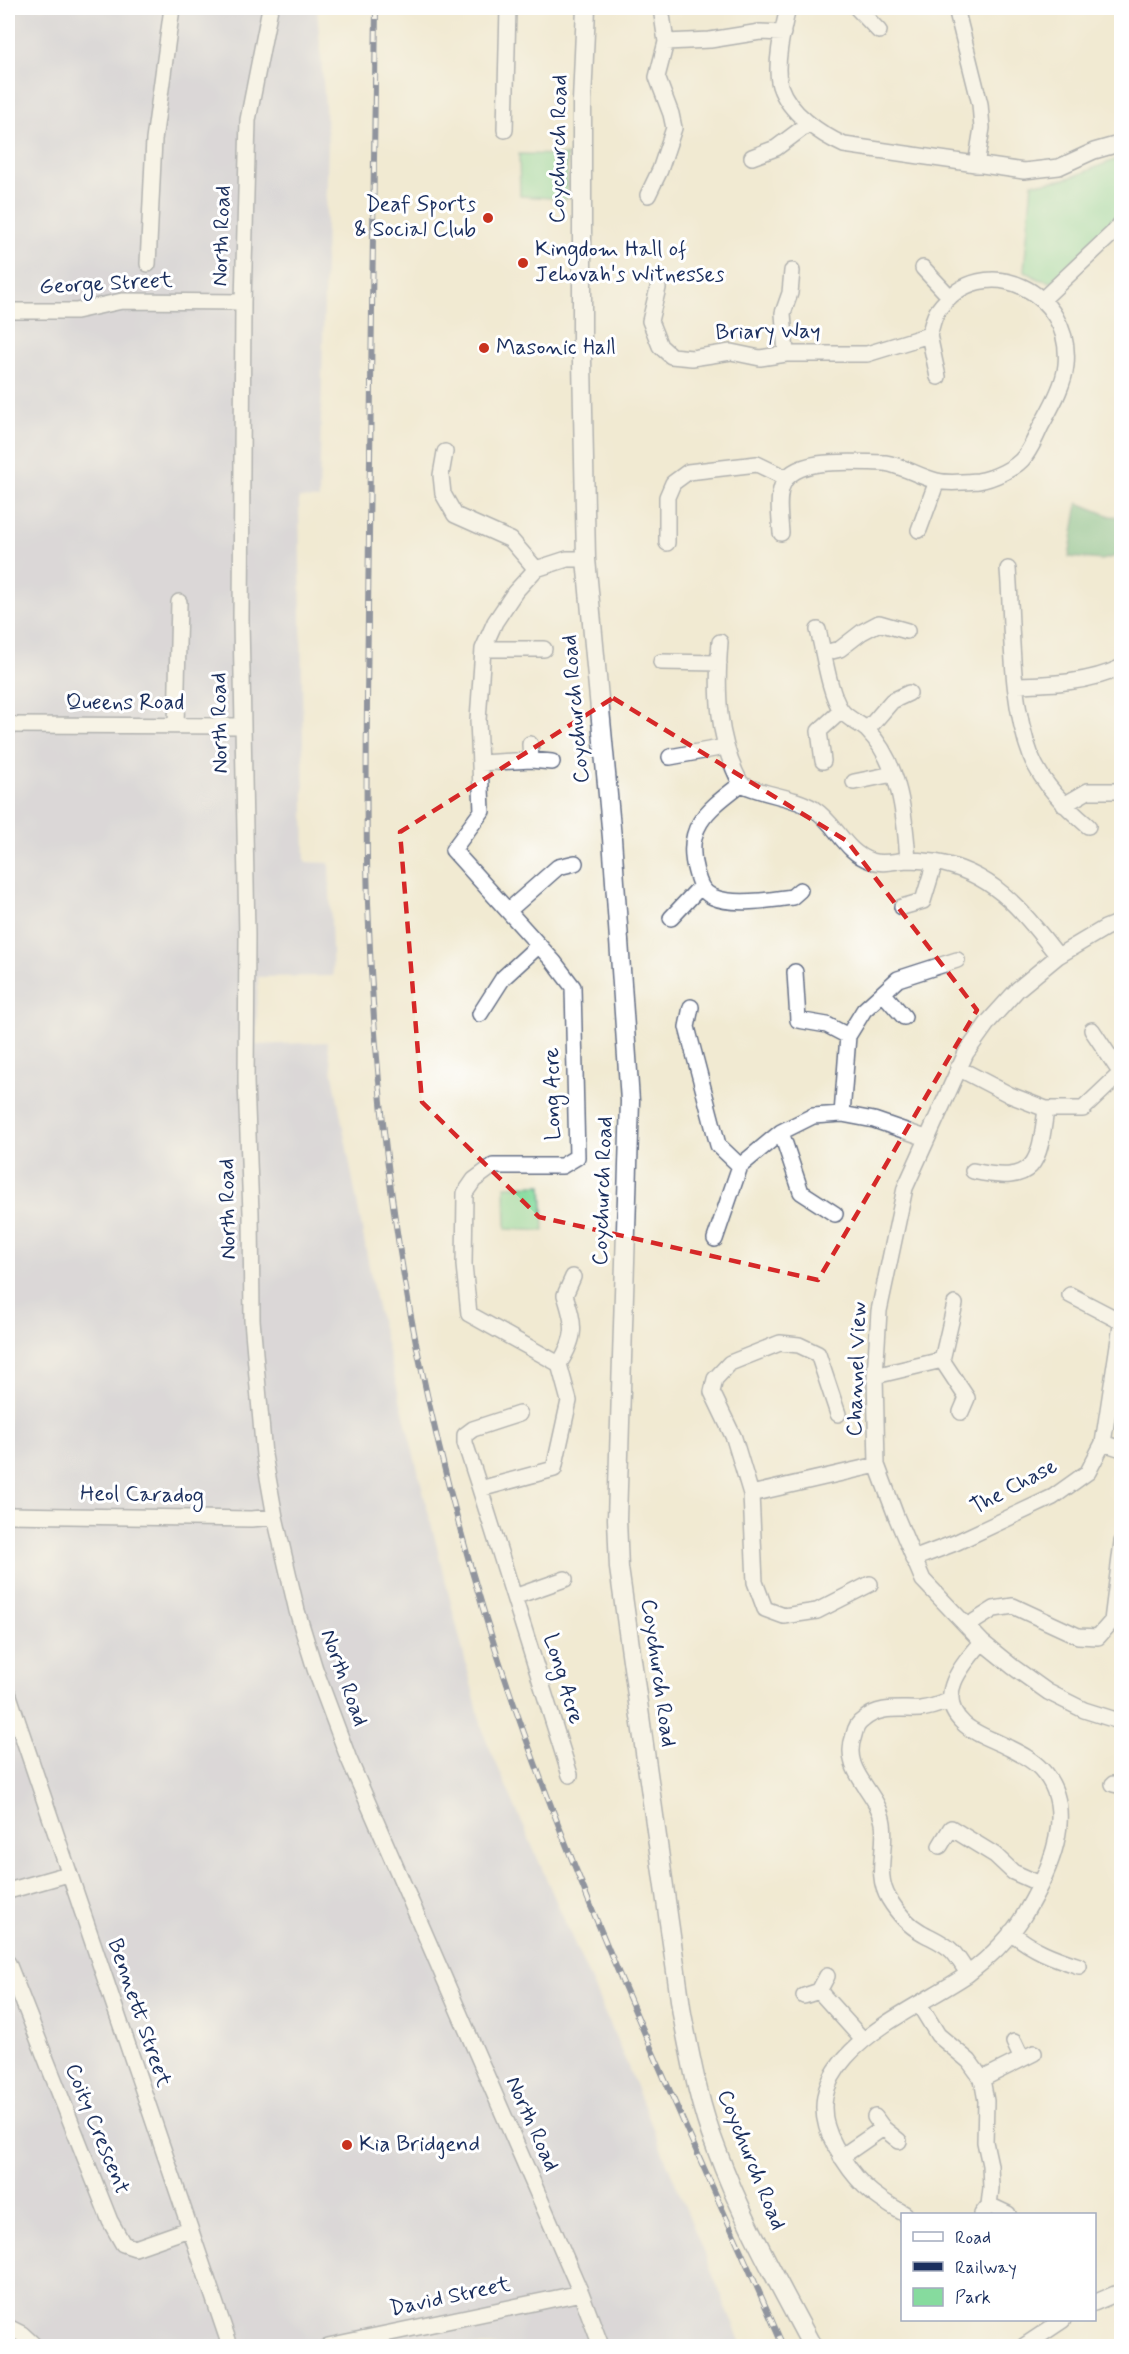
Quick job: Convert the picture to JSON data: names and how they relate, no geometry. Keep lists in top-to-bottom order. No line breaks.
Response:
{"streets":{"main road":["Coychurch Road"],"street":["North Road","George Street","Briary Way","Queens Road","Long Acre","Channel View","The Chase","Heol Caradog","Bennett Street","Coity Crescent","David Street"]},"crossings":[["Coychurch Road","Long Acre"],["North Road","George Street"],["North Road","Queens Road"],["North Road","Heol Caradog"],["North Road","David Street"],["Channel View","The Chase"],["Bennett Street","Coity Crescent"]],"places":["Deaf Sports & Social Club","Kingdom Hall of Jehovah's Witnesses","Masonic Hall","Kia Bridgend"],"legend":["Road","Railway","Park"]}
